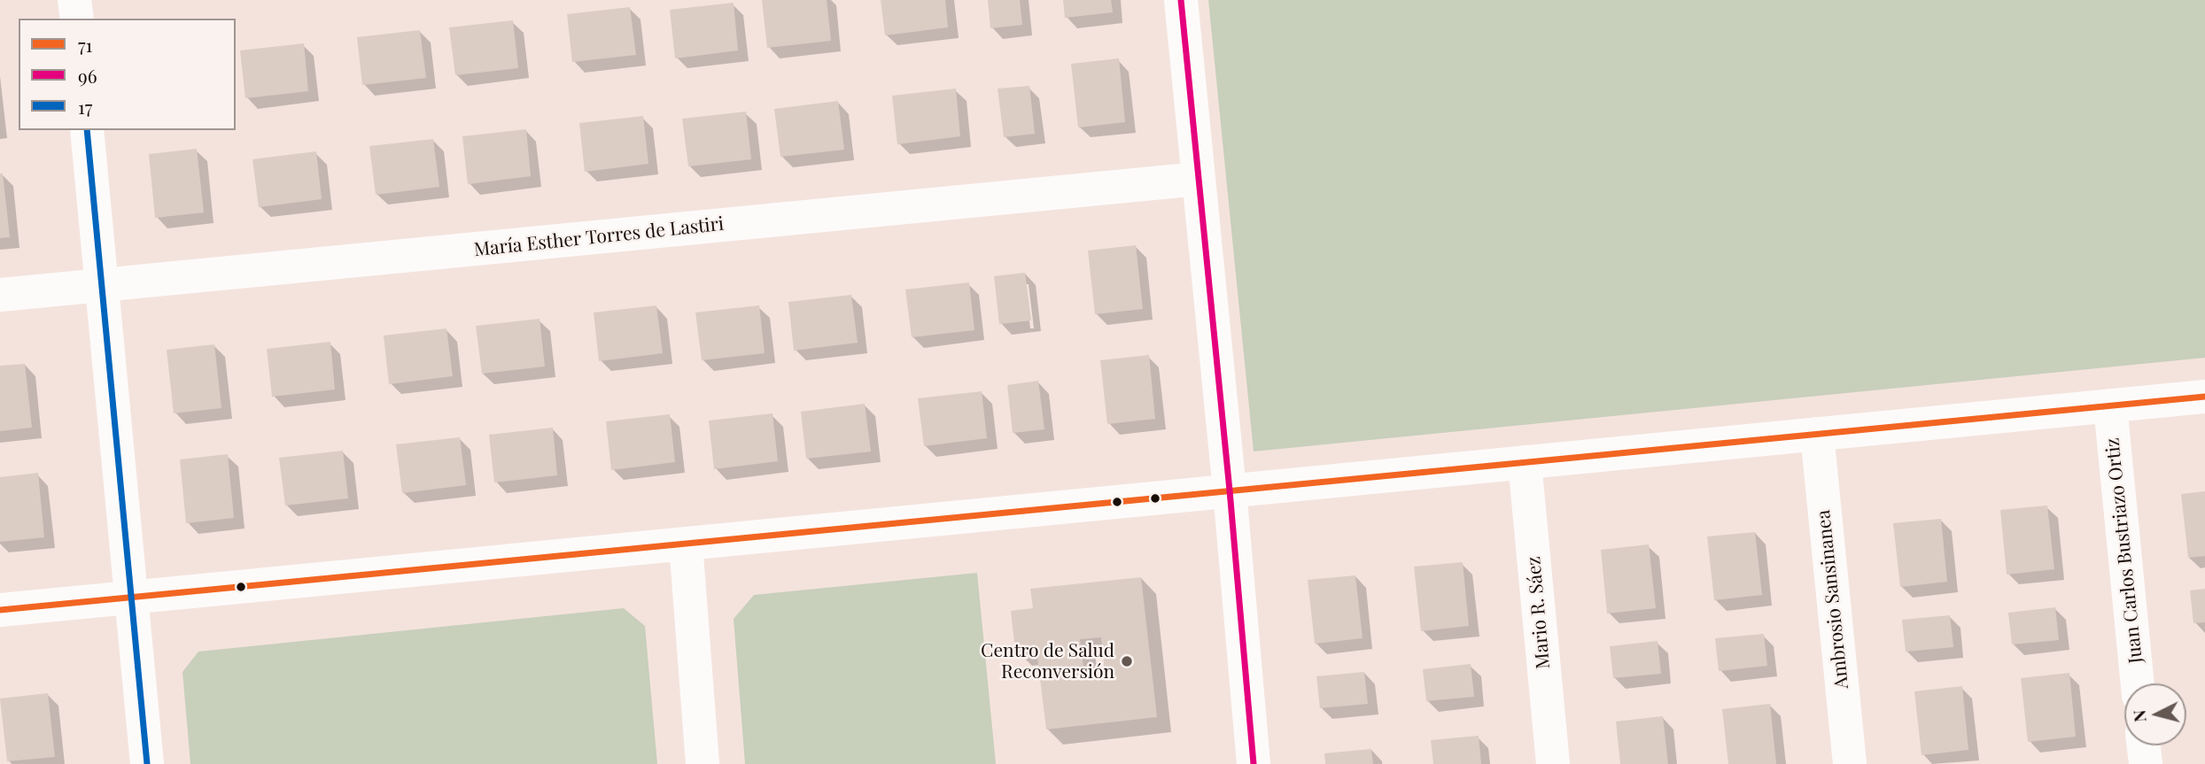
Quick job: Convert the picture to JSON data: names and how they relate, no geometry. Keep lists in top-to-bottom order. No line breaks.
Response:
{"streets":{"street":["María Esther Torres de Lastiri","Juan Carlos Bustriazo Ortiz","Ambrosio Sansinanea","Mario R. Sáez"]},"places":["Centro de Salud Reconversión"],"lines":["transit line 96","transit line 17","transit line 71"],"legend":["71","96","17"],"north":"left"}
